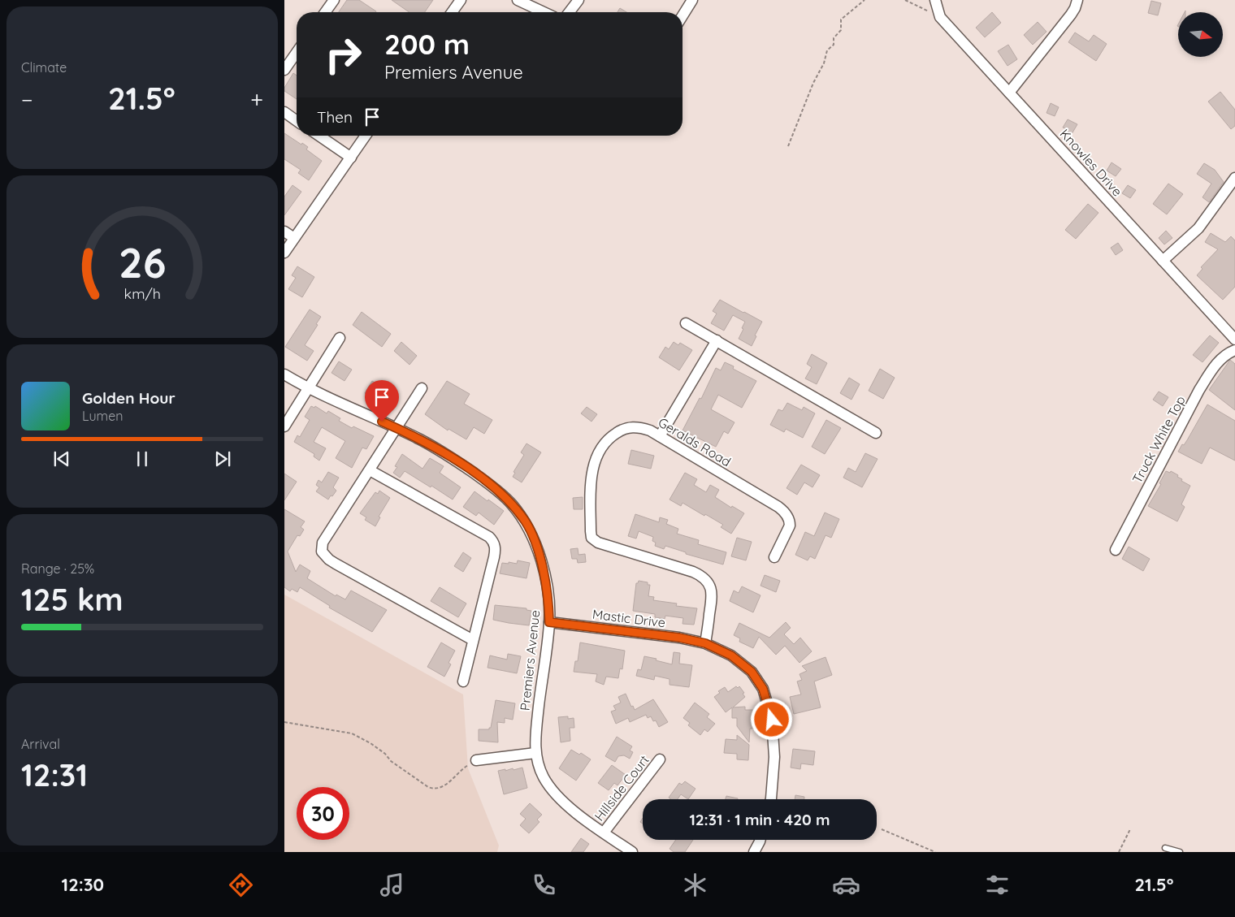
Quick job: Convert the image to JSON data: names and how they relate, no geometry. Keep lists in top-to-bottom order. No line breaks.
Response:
{"streets":{"street":["Knowles Drive","Truck White Top","Geralds Road","Mastic Drive","Premiers Avenue","Hillside Court"]},"crossings":[["Geralds Road","Mastic Drive"],["Mastic Drive","Premiers Avenue"],["Premiers Avenue","Hillside Court"]],"north":"right","page":{"tile":["Climate",["Range · 25%","125 km"],["Arrival","12:31"]],"turn":["200 m","Premiers Avenue"],"heat":["−","21.5°","+"],"then":"Then","song":["Golden Hour","Lumen"],"limit":"30","trip":"12:31 · 1 min · 420 m","tabs":["12:30","21.5°"],"gauge":["26","km/h"]}}
